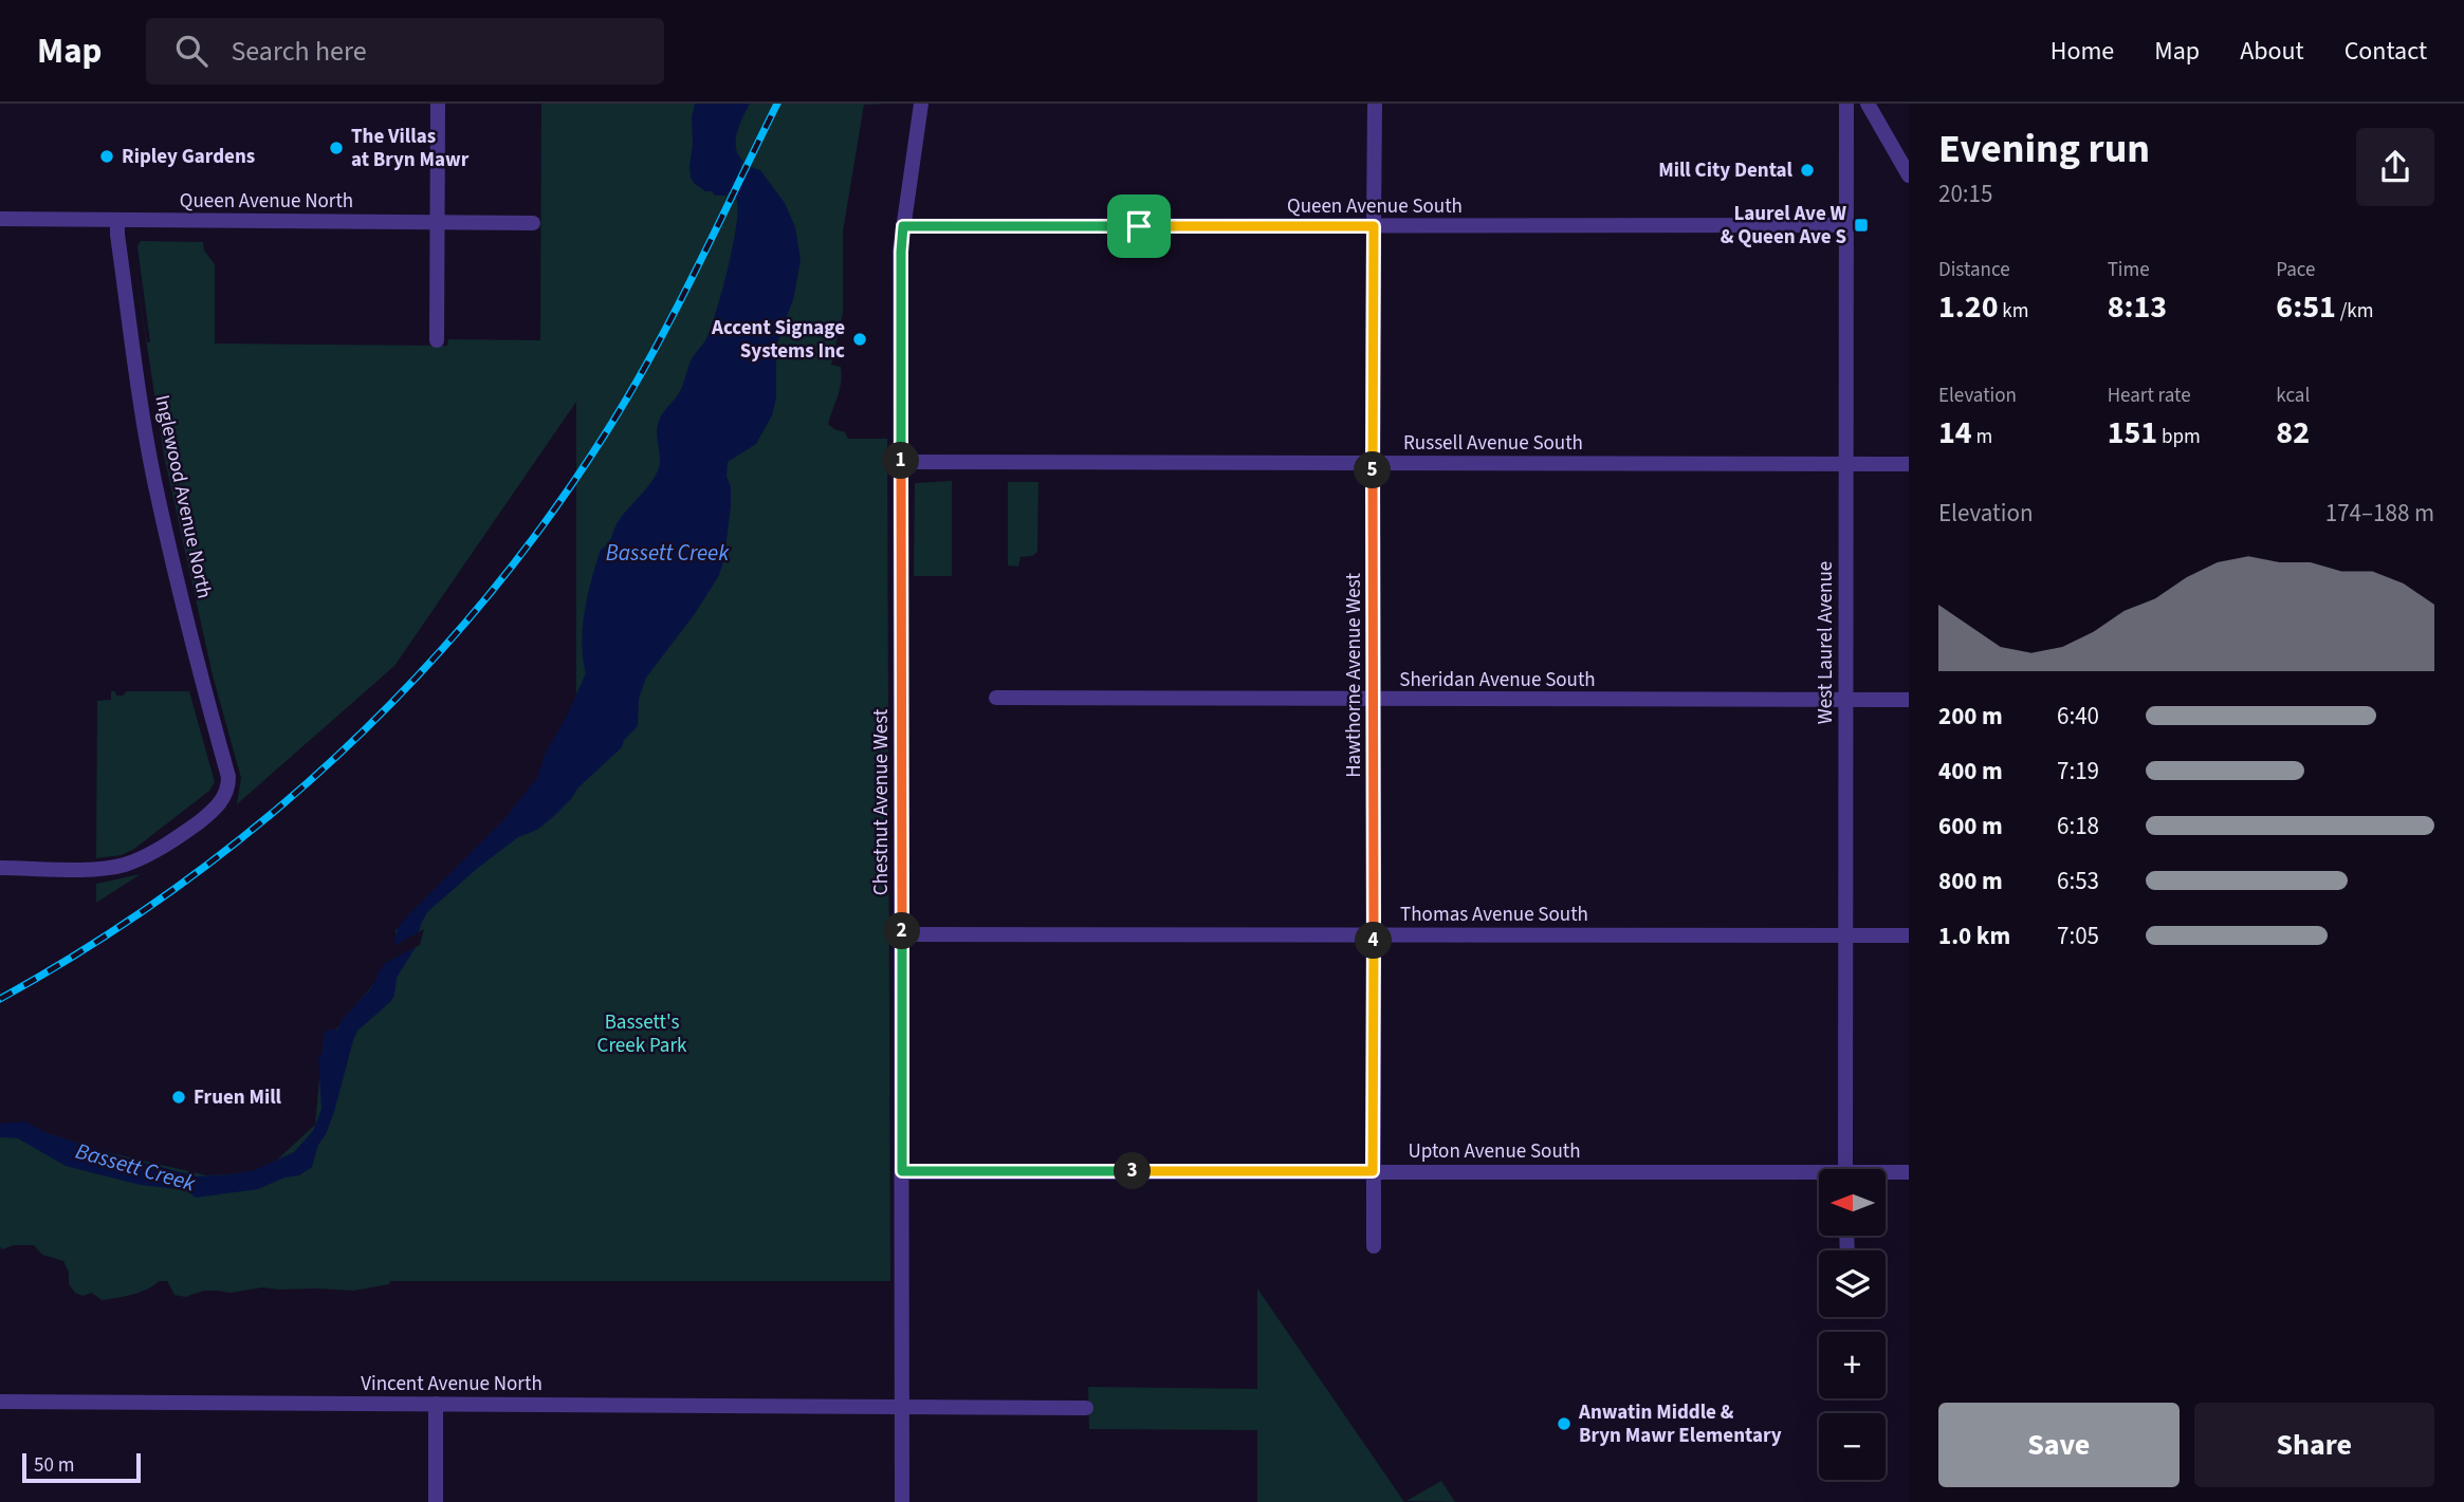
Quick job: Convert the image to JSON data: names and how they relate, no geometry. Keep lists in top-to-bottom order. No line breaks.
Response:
{"streets":{"street":["Queen Avenue North","Queen Avenue South","Russell Avenue South","Inglewood Avenue North","West Laurel Avenue","Hawthorne Avenue West","Sheridan Avenue South","Chestnut Avenue West","Thomas Avenue South","Upton Avenue South","Vincent Avenue North"]},"crossings":[["Queen Avenue North","Inglewood Avenue North"],["Queen Avenue South","West Laurel Avenue"],["Queen Avenue South","Hawthorne Avenue West"],["Queen Avenue South","Chestnut Avenue West"],["Russell Avenue South","West Laurel Avenue"],["Russell Avenue South","Hawthorne Avenue West"],["Russell Avenue South","Chestnut Avenue West"],["West Laurel Avenue","Sheridan Avenue South"],["West Laurel Avenue","Thomas Avenue South"],["Hawthorne Avenue West","Sheridan Avenue South"],["Hawthorne Avenue West","Thomas Avenue South"],["Hawthorne Avenue West","Upton Avenue South"],["Chestnut Avenue West","Thomas Avenue South"],["Chestnut Avenue West","Upton Avenue South"],["Chestnut Avenue West","Vincent Avenue North"]],"water":["Bassett Creek"],"parks":["Bassett's Creek Park"],"places":{"other":["The Villas at Bryn Mawr","Ripley Gardens","Mill City Dental","Accent Signage Systems Inc","Fruen Mill","Anwatin Middle & Bryn Mawr Elementary"],"transit":["Laurel Ave W & Queen Ave S"]},"scale_bar":"50 m","north":"left","page":{"header":"Map","search":"Search here","nav":["Home","Map","About","Contact"],"heading":["Evening run","20:15"],"stats":[["Distance","1.20 km"],["Time","8:13"],["Pace","6:51 /km"],["Elevation","14 m"],["Heart rate","151 bpm"],["kcal","82"]],"pins":["1","5","2","4","3"],"chart":["Elevation","174–188 m"],"list":[{"name":"200 m","note":"6:40"},{"name":"400 m","note":"7:19"},{"name":"600 m","note":"6:18"},{"name":"800 m","note":"6:53"},{"name":"1.0 km","note":"7:05"}],"map_buttons":["+","−"],"buttons":["Save","Share"],"scale":"50 m"}}
